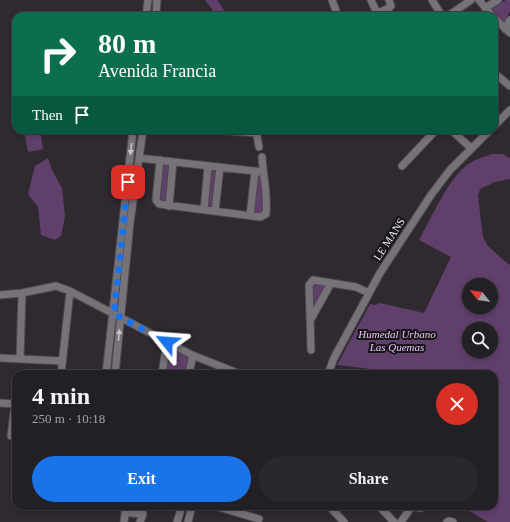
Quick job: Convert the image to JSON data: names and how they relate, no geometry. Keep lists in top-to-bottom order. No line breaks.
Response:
{"streets":{"street":["LE MANS"]},"parks":["Humedal Urbano Las Quemas"],"north":"top left","page":{"turn":["80 m","Avenida Francia"],"then":"Then","heading":["4 min","250 m · 10:18"],"buttons":["Exit","Share"]}}
